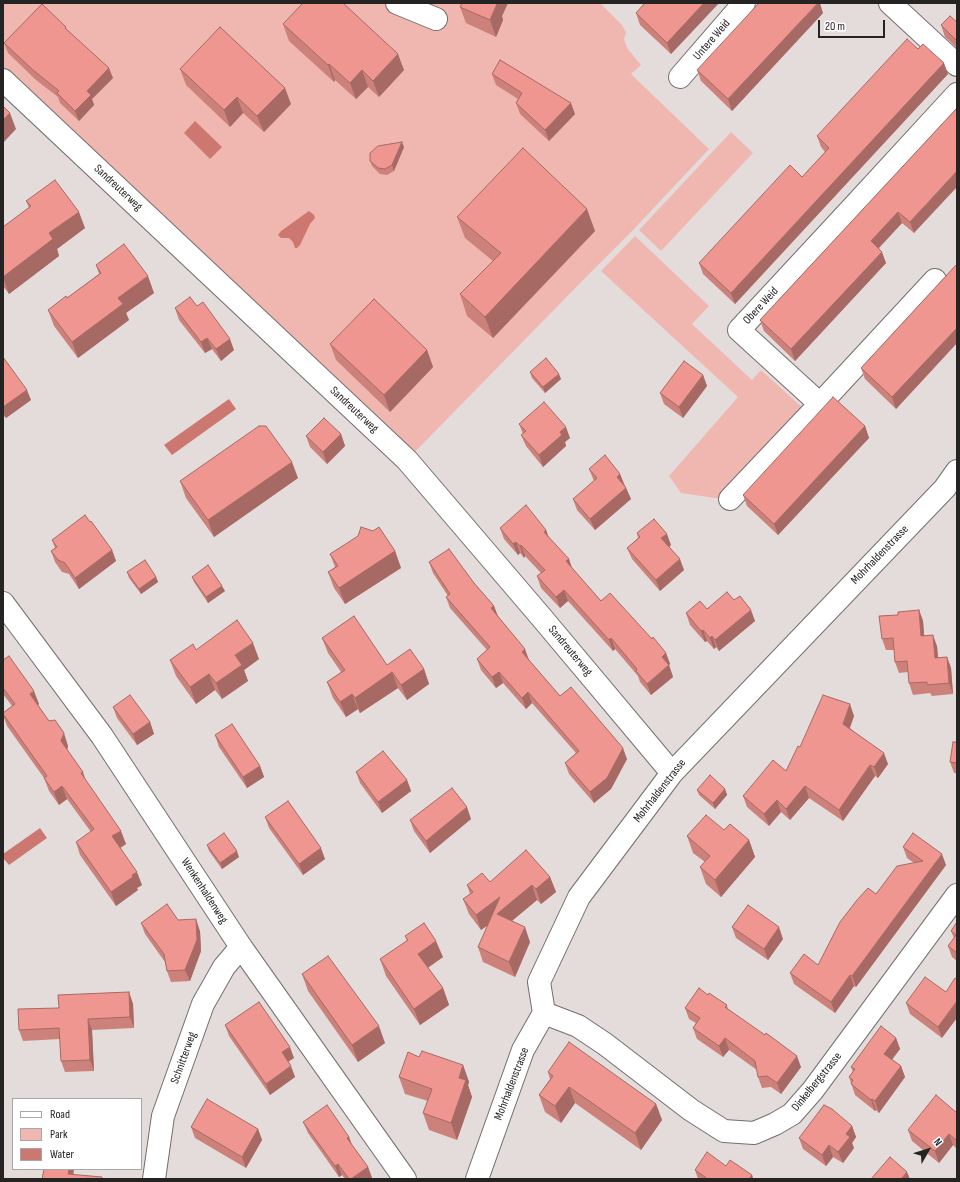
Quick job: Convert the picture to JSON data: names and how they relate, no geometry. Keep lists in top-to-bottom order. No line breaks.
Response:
{"streets":{"street":["Untere Weid","Sandreuterweg","Obere Weid","Mohrhaldenstrasse","Wenkenhaldenweg","Schnitterweg","Dinkelbergstrasse"]},"crossings":[["Sandreuterweg","Mohrhaldenstrasse"],["Mohrhaldenstrasse","Dinkelbergstrasse"],["Wenkenhaldenweg","Schnitterweg"]],"legend":["Road","Park","Water"],"scale_bar":"20 m","north":"top right"}
